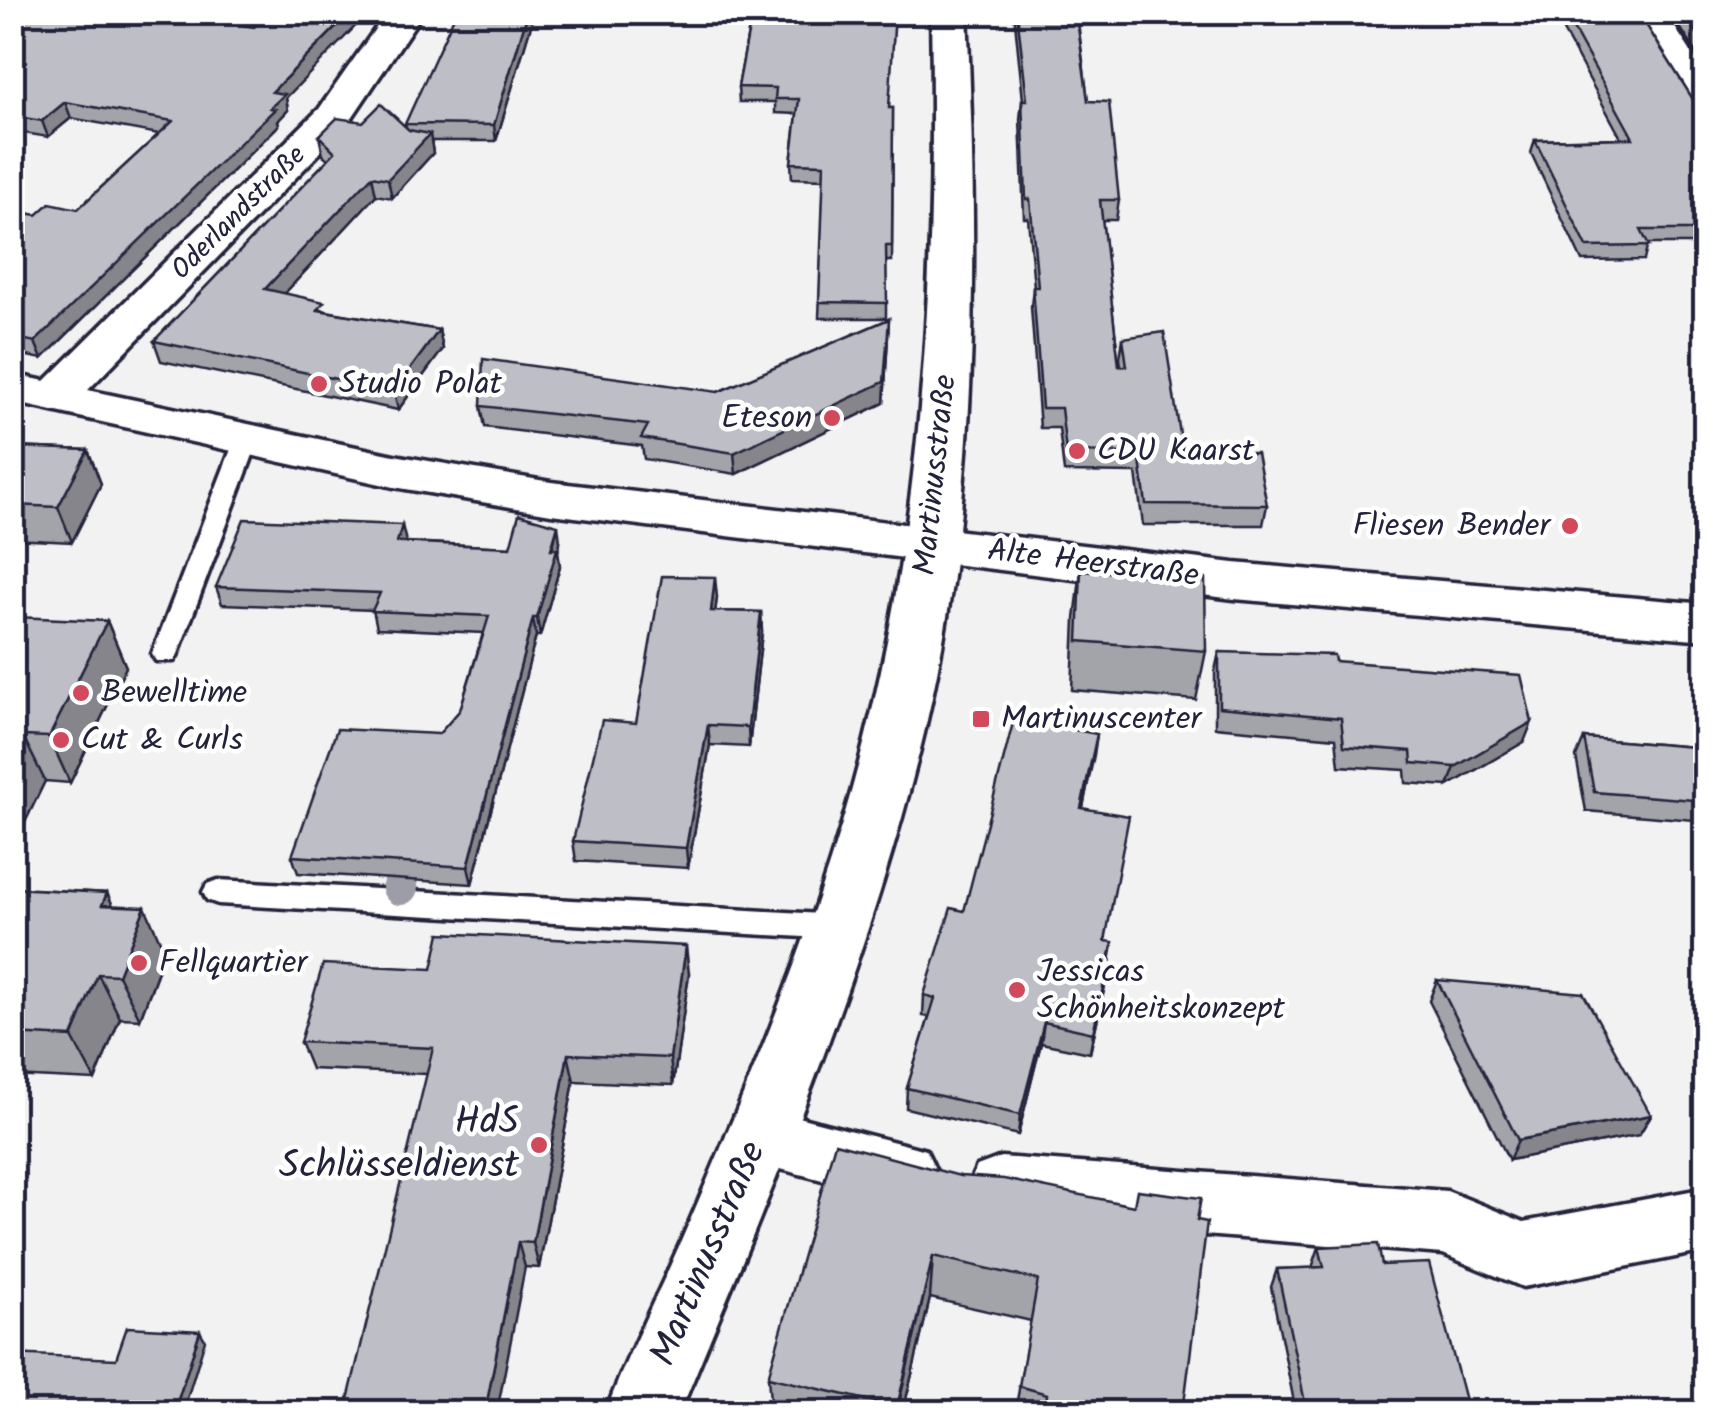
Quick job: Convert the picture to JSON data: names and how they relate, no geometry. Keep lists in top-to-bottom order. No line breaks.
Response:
{"streets":{"street":["Oderlandstraße","Martinusstraße","Alte Heerstraße"]},"crossings":[["Oderlandstraße","Alte Heerstraße"],["Martinusstraße","Alte Heerstraße"]],"places":{"other":["Studio Polat","Eteson","CDU Kaarst","Fliesen Bender","Bewelltime","Cut & Curls","Fellquartier","Jessicas Schönheitskonzept","HdS Schlüsseldienst"],"transit":["Martinuscenter"]}}
